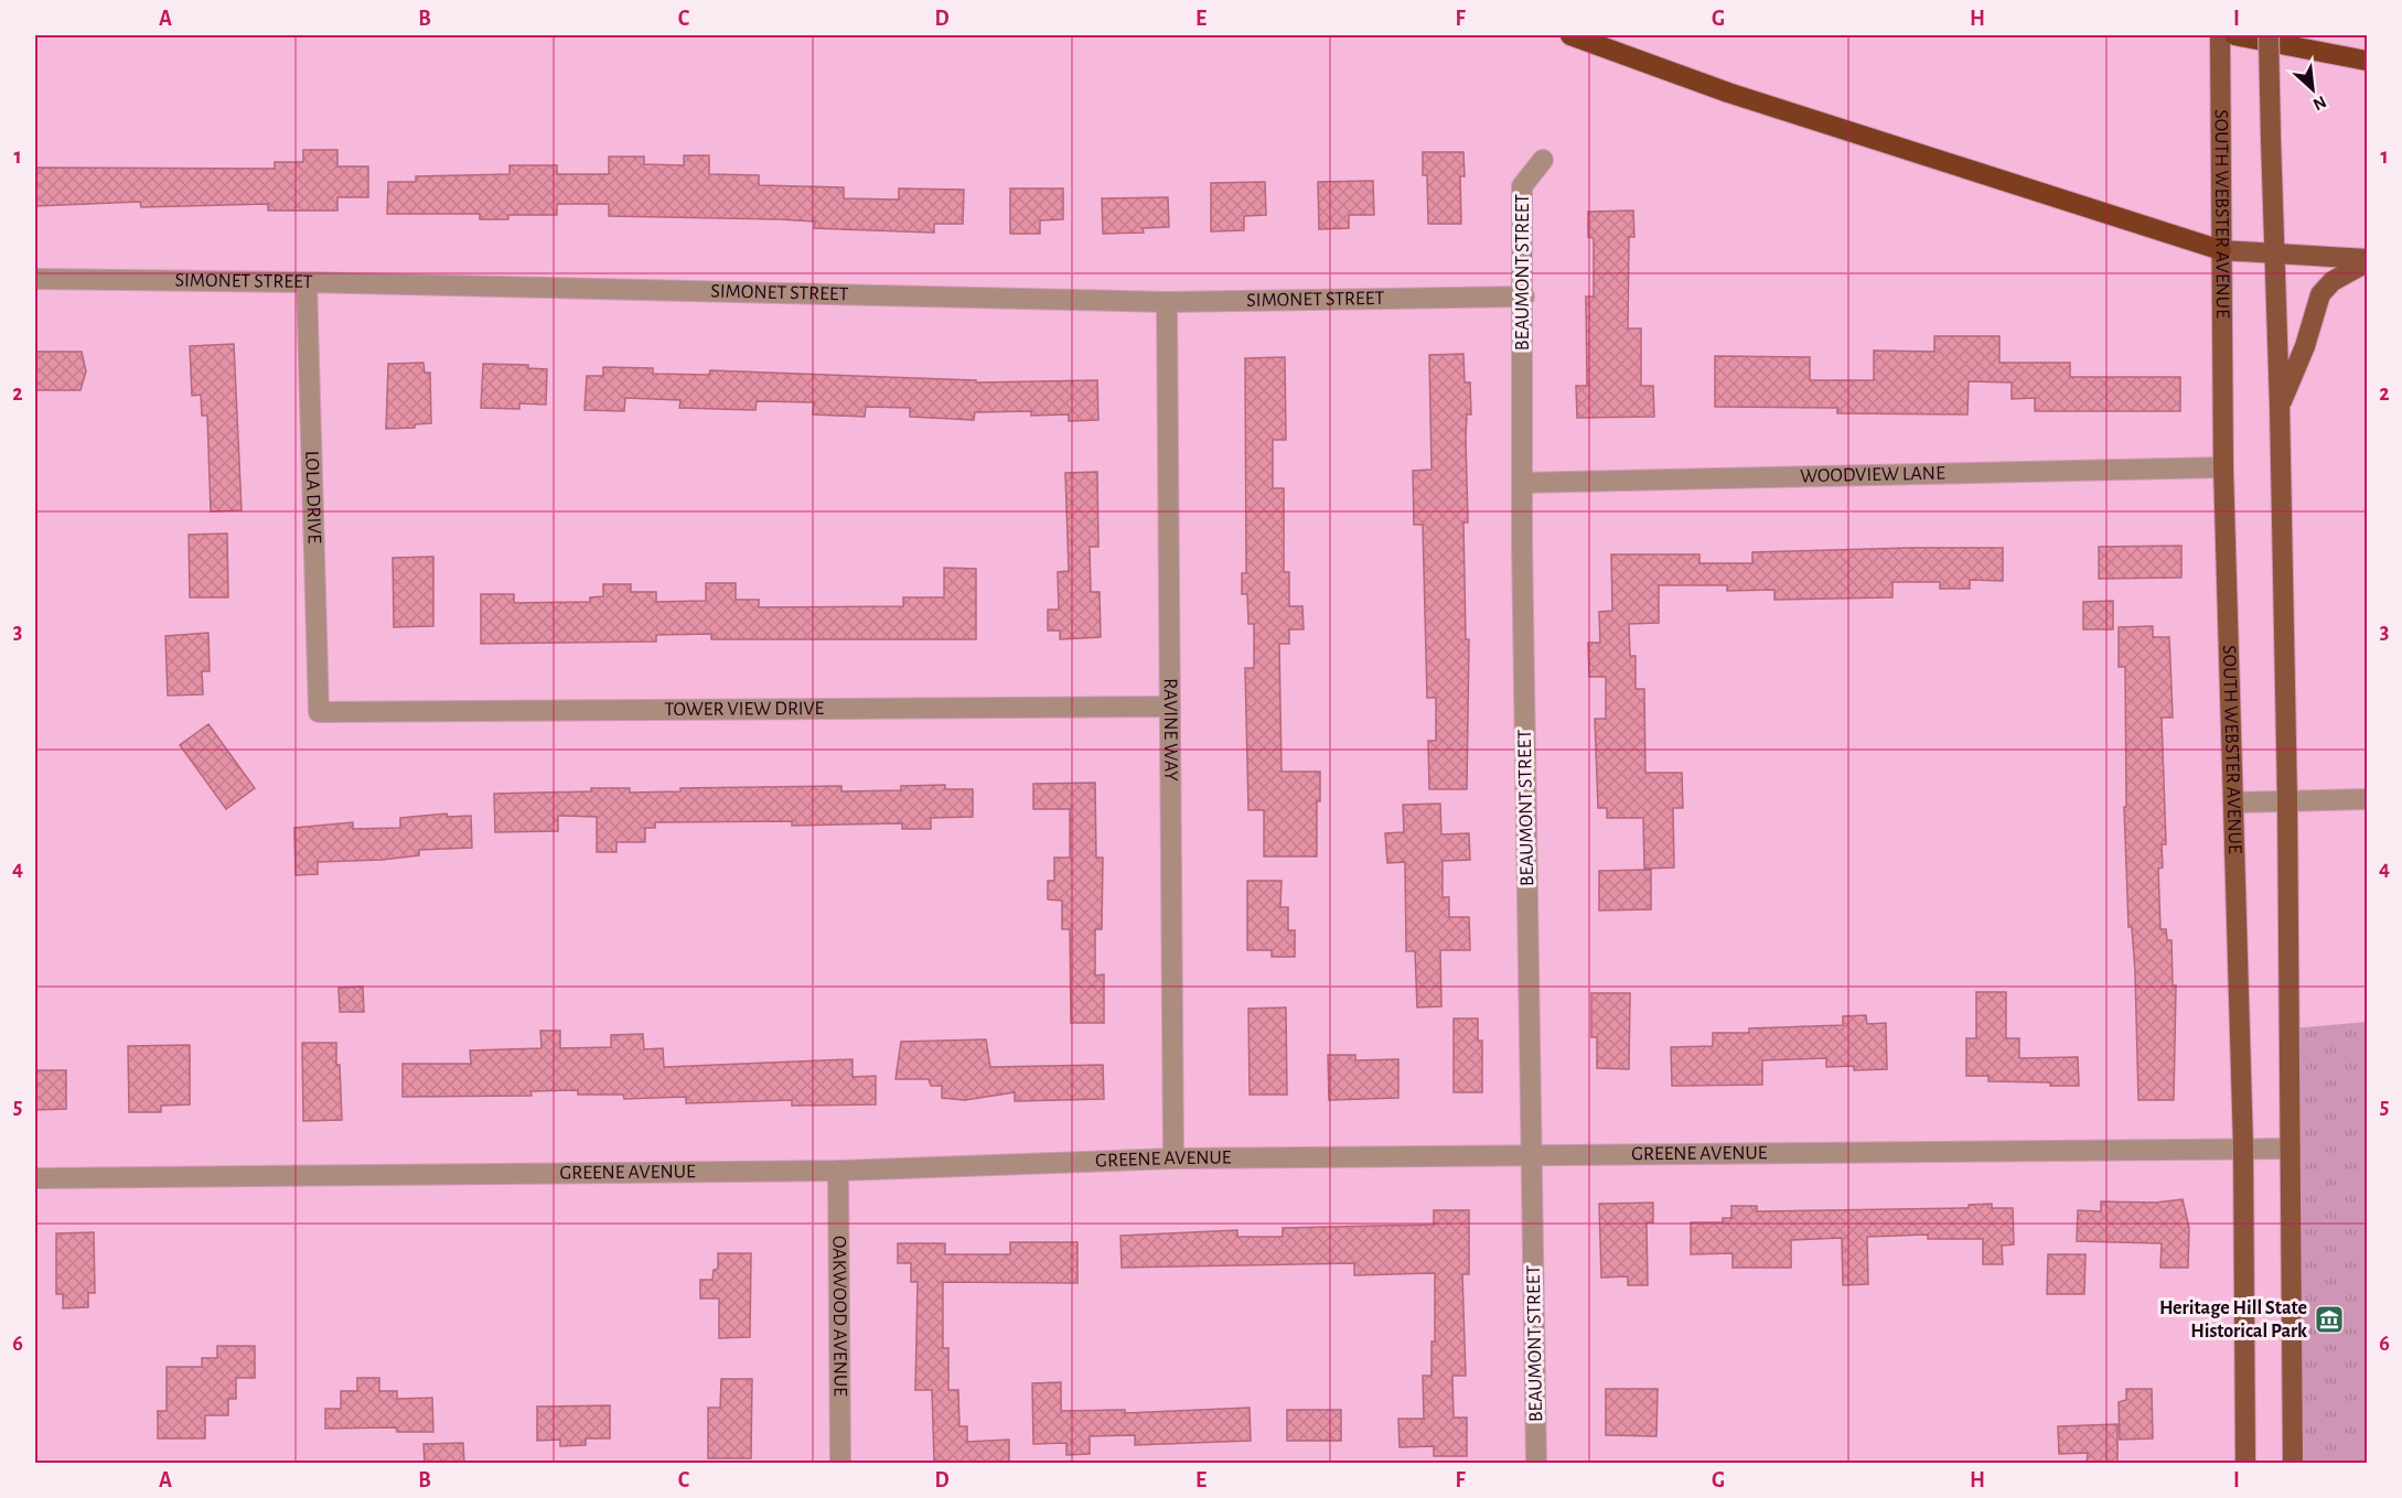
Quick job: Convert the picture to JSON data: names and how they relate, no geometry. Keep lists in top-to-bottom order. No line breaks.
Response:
{"streets":{"main road":["SOUTH WEBSTER AVENUE"],"street":["BEAUMONT STREET","SIMONET STREET","WOODVIEW LANE","LOLA DRIVE","TOWER VIEW DRIVE","RAVINE WAY","GREENE AVENUE","OAKWOOD AVENUE"]},"crossings":[["SOUTH WEBSTER AVENUE","WOODVIEW LANE"],["SOUTH WEBSTER AVENUE","GREENE AVENUE"],["BEAUMONT STREET","SIMONET STREET"],["BEAUMONT STREET","WOODVIEW LANE"],["BEAUMONT STREET","GREENE AVENUE"],["SIMONET STREET","LOLA DRIVE"],["SIMONET STREET","RAVINE WAY"],["LOLA DRIVE","TOWER VIEW DRIVE"],["TOWER VIEW DRIVE","RAVINE WAY"],["RAVINE WAY","GREENE AVENUE"],["GREENE AVENUE","OAKWOOD AVENUE"]],"places":{"museum":["Heritage Hill State Historical Park"]},"north":"bottom right","grid":{"columns":["A","B","C","D","E","F","G","H","I"],"rows":["1","2","3","4","5","6"]}}
